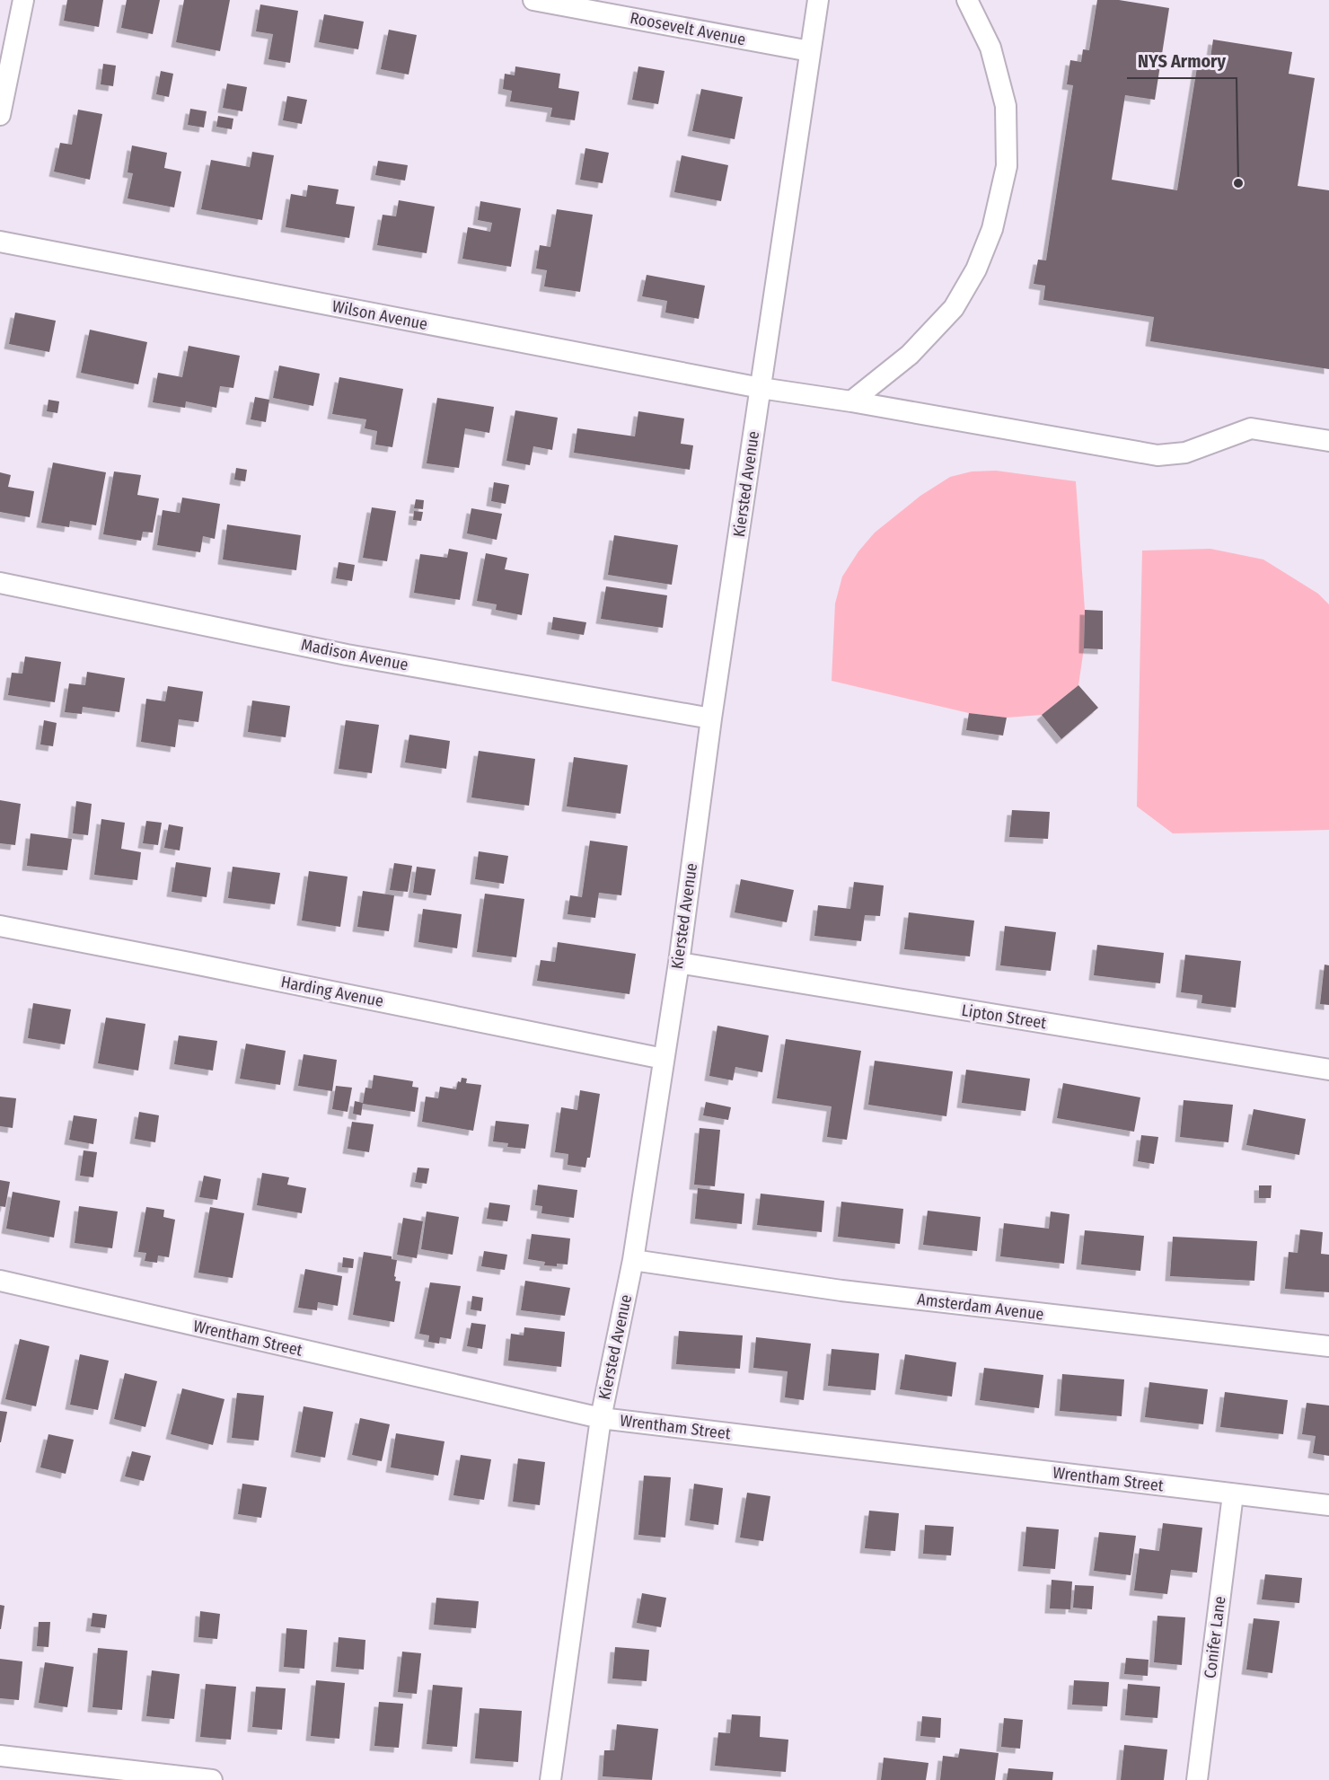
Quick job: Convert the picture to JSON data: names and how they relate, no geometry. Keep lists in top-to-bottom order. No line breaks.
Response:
{"streets":{"street":["Roosevelt Avenue","Wilson Avenue","Kiersted Avenue","Madison Avenue","Harding Avenue","Lipton Street","Amsterdam Avenue","Wrentham Street","Conifer Lane"]},"crossings":[["Roosevelt Avenue","Kiersted Avenue"],["Wilson Avenue","Kiersted Avenue"],["Kiersted Avenue","Madison Avenue"],["Kiersted Avenue","Harding Avenue"],["Kiersted Avenue","Lipton Street"],["Kiersted Avenue","Amsterdam Avenue"],["Kiersted Avenue","Wrentham Street"],["Wrentham Street","Conifer Lane"]],"places":["NYS Armory"]}
